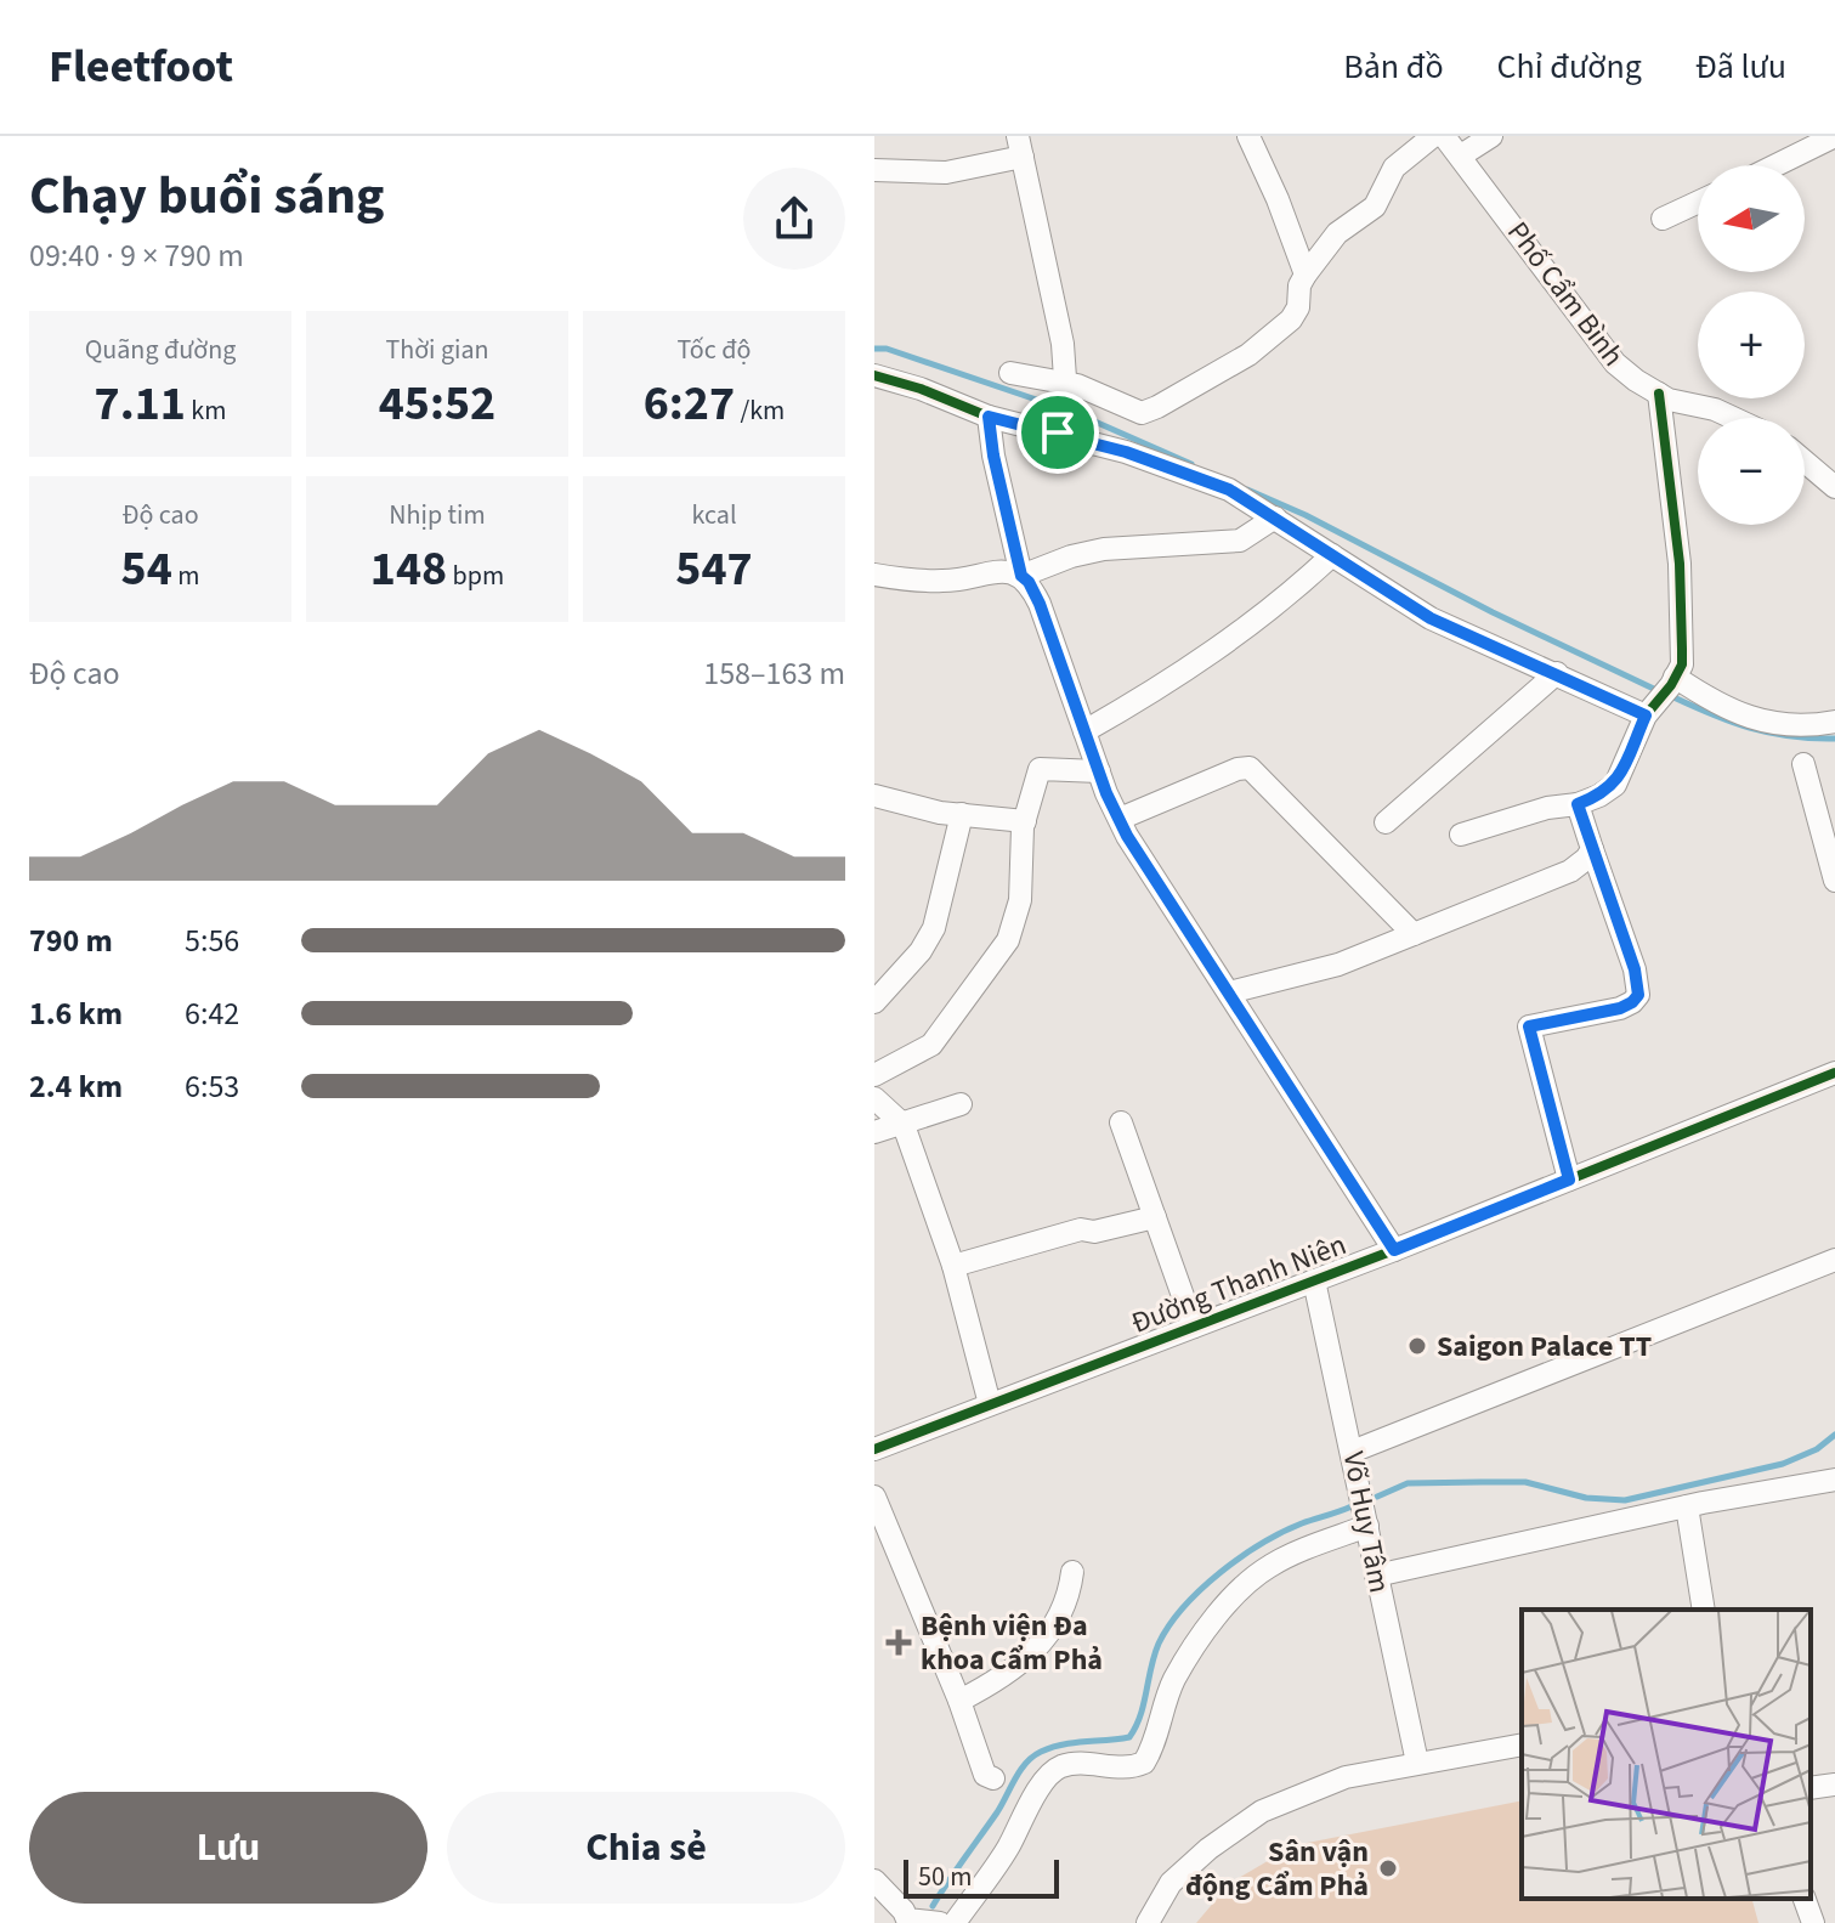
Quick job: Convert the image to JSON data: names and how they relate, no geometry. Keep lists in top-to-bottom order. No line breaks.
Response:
{"streets":{"street":["Phố Cẩm Bình","Đường Thanh Niên","Võ Huy Tâm"]},"crossings":[["Đường Thanh Niên","Võ Huy Tâm"]],"places":{"other":["Saigon Palace TT","Sân vận động Cẩm Phả"],"health":["Bệnh viện Đa khoa Cẩm Phả"]},"scale_bar":"50 m","north":"left","page":{"header":"Fleetfoot","nav":["Bản đồ","Chỉ đường","Đã lưu"],"heading":["Chạy buổi sáng","09:40 · 9 × 790 m"],"map_buttons":["+","−"],"stats":[["Quãng đường","7.11 km"],["Thời gian","45:52"],["Tốc độ","6:27 /km"],["Độ cao","54 m"],["Nhịp tim","148 bpm"],["kcal","547"]],"chart":["Độ cao","158–163 m"],"list":[{"name":"790 m","note":"5:56"},{"name":"1.6 km","note":"6:42"},{"name":"2.4 km","note":"6:53"}],"buttons":["Lưu","Chia sẻ"],"scale":"50 m"}}
